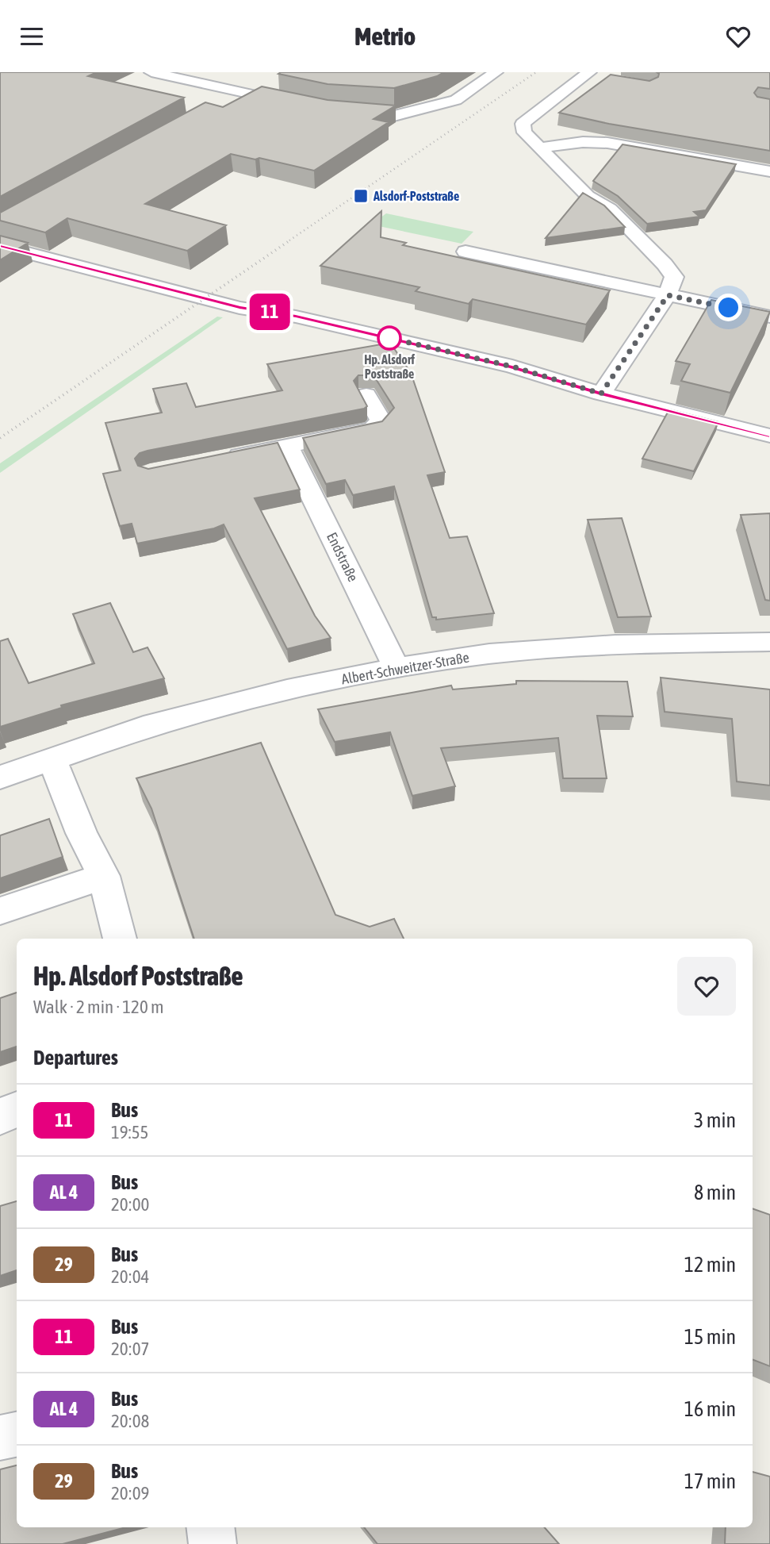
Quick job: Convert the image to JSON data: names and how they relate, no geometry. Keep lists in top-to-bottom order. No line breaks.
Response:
{"streets":{"street":["Endstraße","Albert-Schweitzer-Straße"]},"crossings":[["Endstraße","Albert-Schweitzer-Straße"]],"places":{"transit":["Alsdorf-Poststraße"],"other":["Hp. Alsdorf Poststraße"]},"lines":["bus line 11"],"page":{"header":"Metrio","on_map":"11","heading":[["Hp. Alsdorf Poststraße","Walk · 2 min · 120 m"],"Departures"],"list":[{"mark":"11","name":"Bus","note":"19:55","value":"3 min"},{"mark":"AL 4","name":"Bus","note":"20:00","value":"8 min"},{"mark":"29","name":"Bus","note":"20:04","value":"12 min"},{"mark":"11","name":"Bus","note":"20:07","value":"15 min"},{"mark":"AL 4","name":"Bus","note":"20:08","value":"16 min"},{"mark":"29","name":"Bus","note":"20:09","value":"17 min"}]}}
